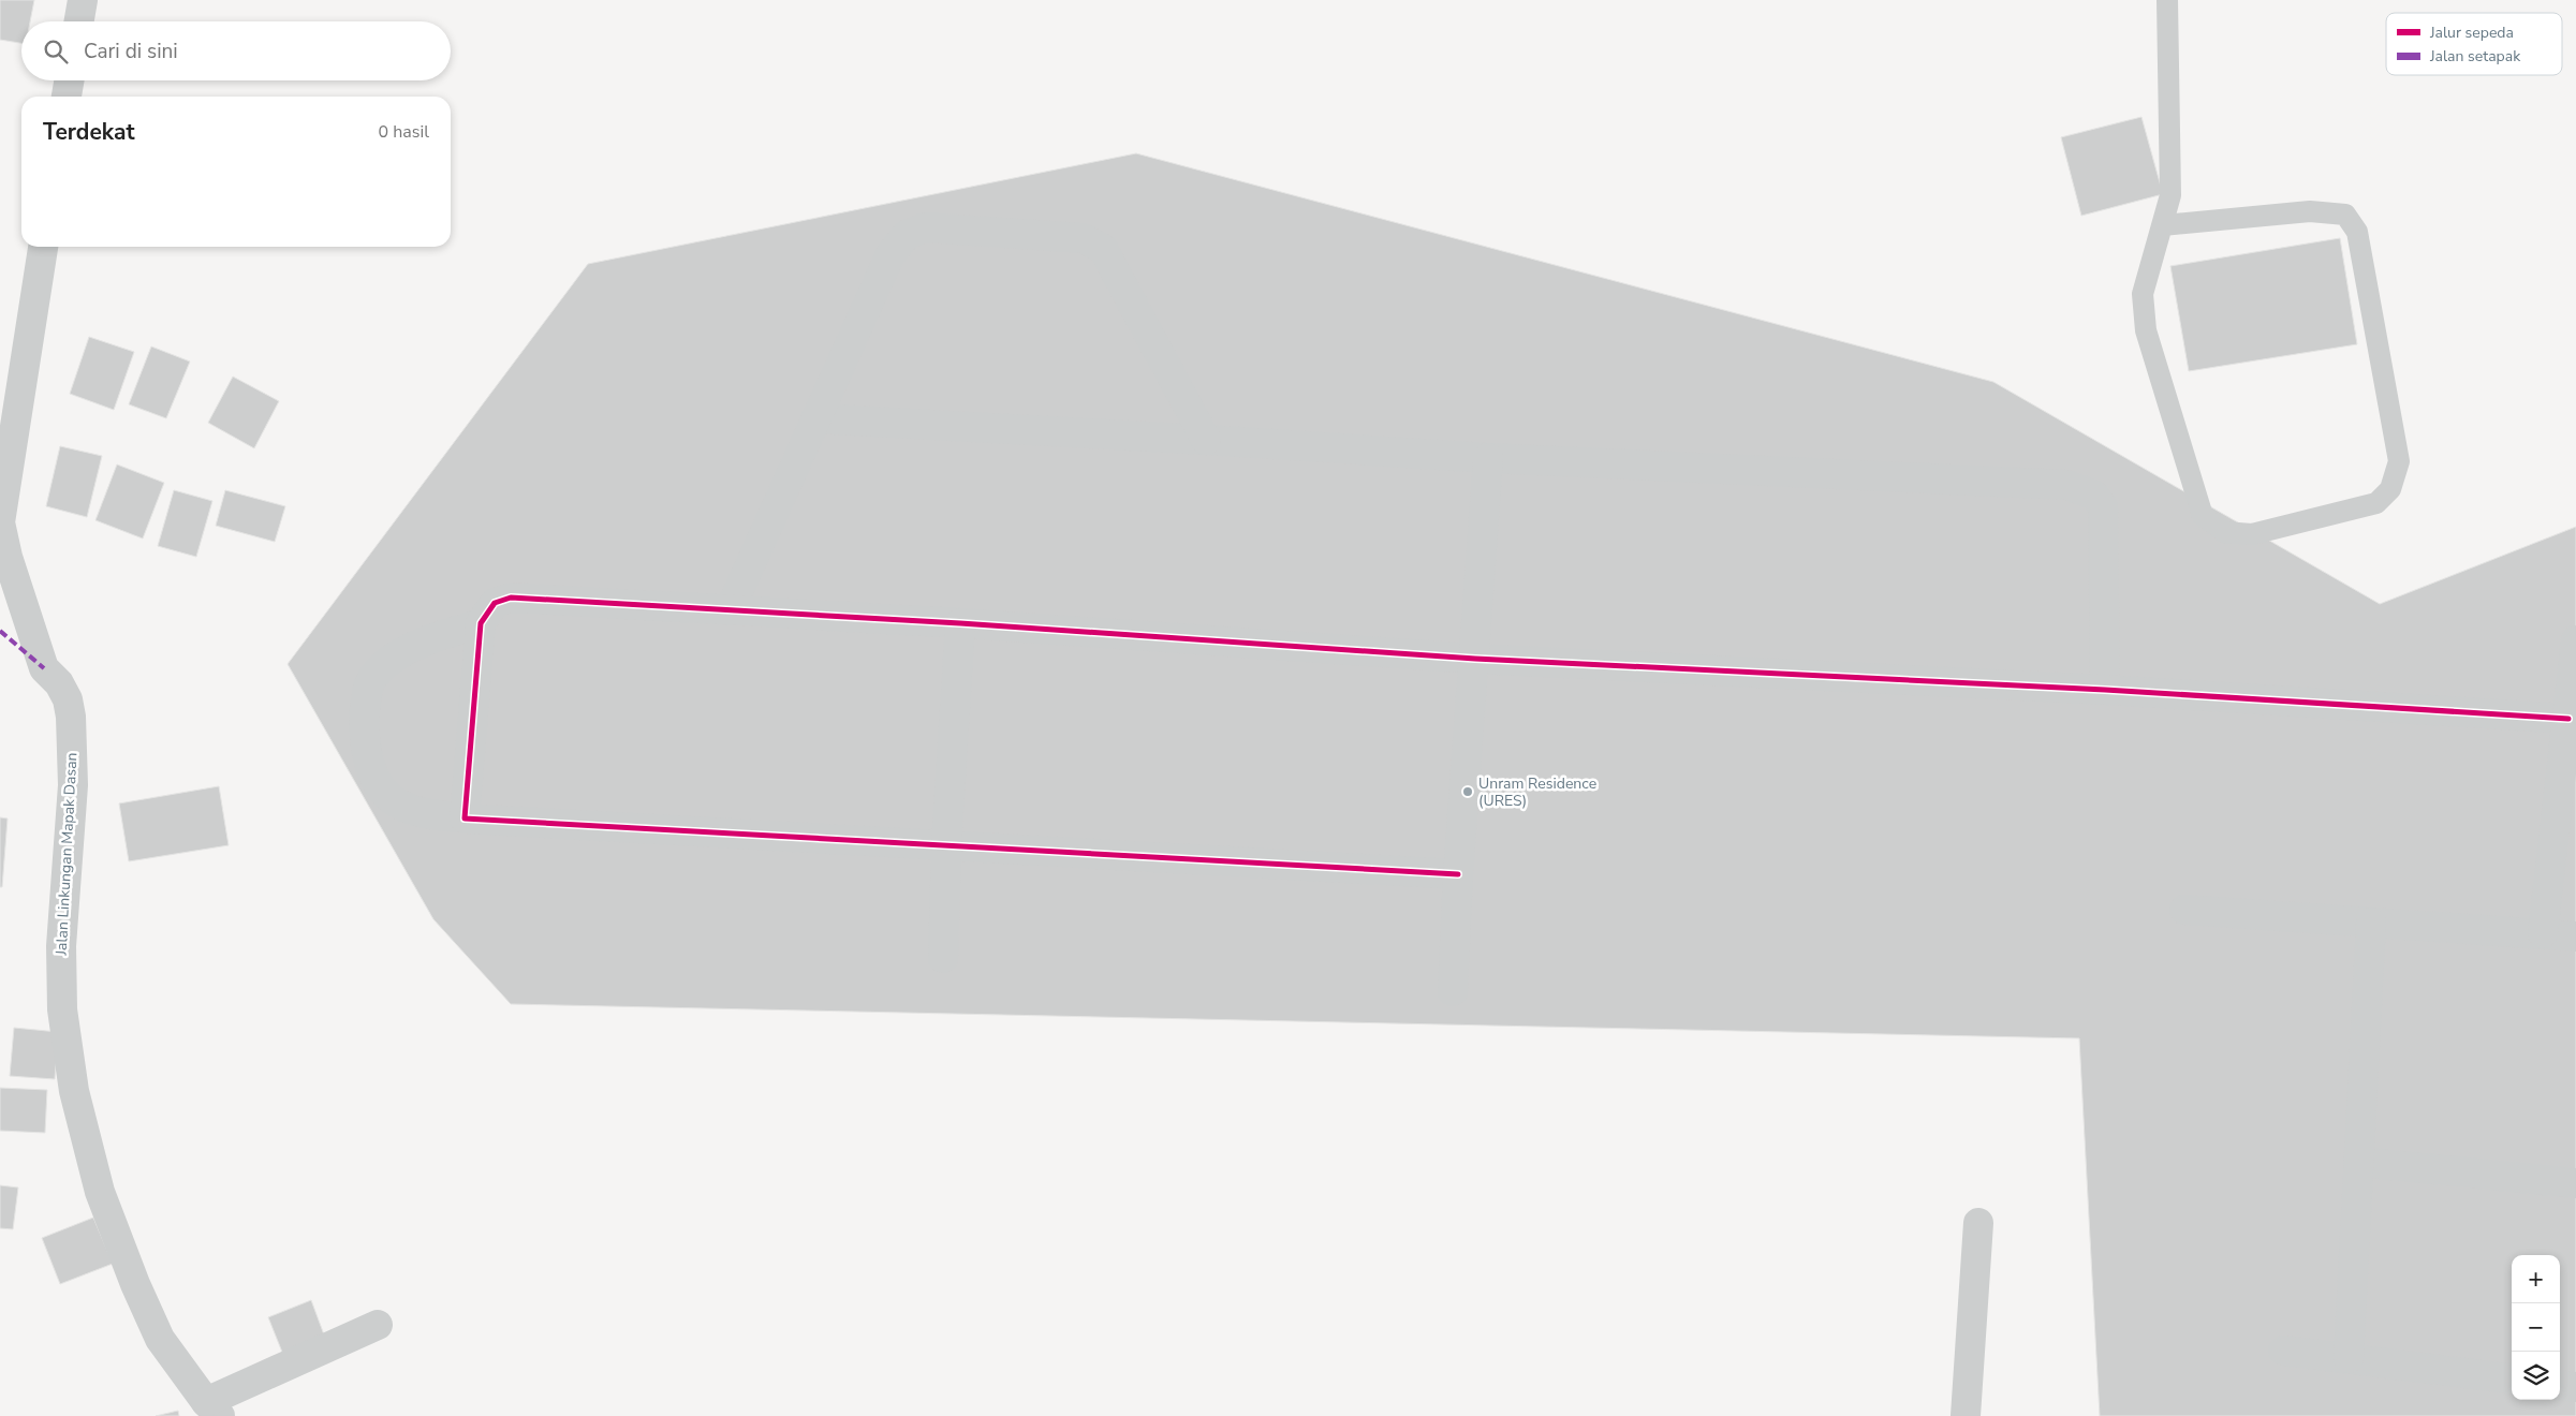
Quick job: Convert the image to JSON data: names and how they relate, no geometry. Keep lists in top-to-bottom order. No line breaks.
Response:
{"streets":{"street":["Jalan Linkungan Mapak Dasan"]},"places":["Unram Residence (URES)"],"legend":["Jalur sepeda","Jalan setapak"],"page":{"search":"Cari di sini","heading":["Terdekat","0 hasil"],"map_buttons":["+","−"]}}
